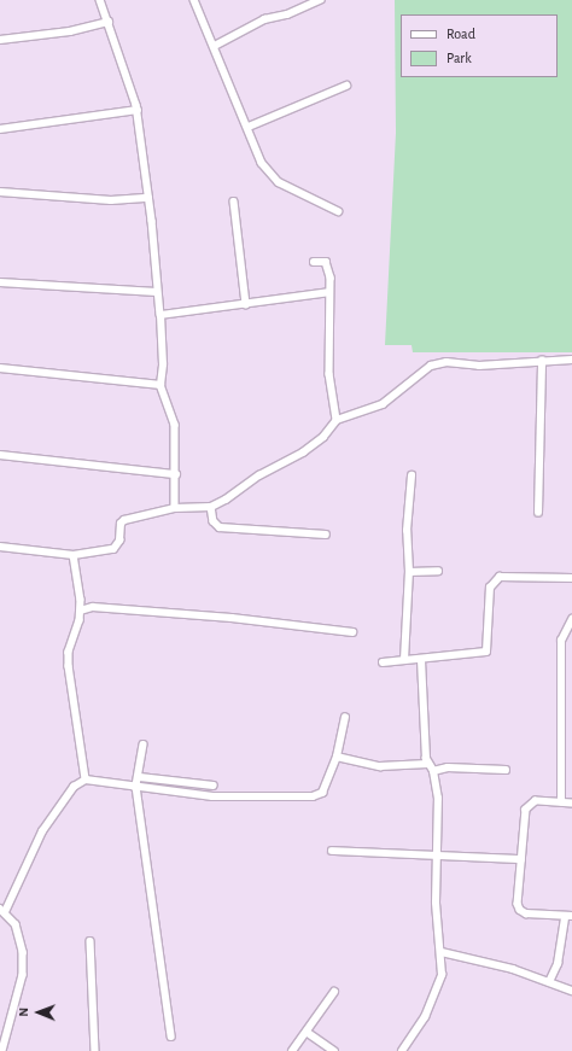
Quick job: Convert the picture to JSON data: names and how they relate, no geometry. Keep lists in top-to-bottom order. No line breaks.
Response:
{"legend":["Road","Park"],"north":"left"}
